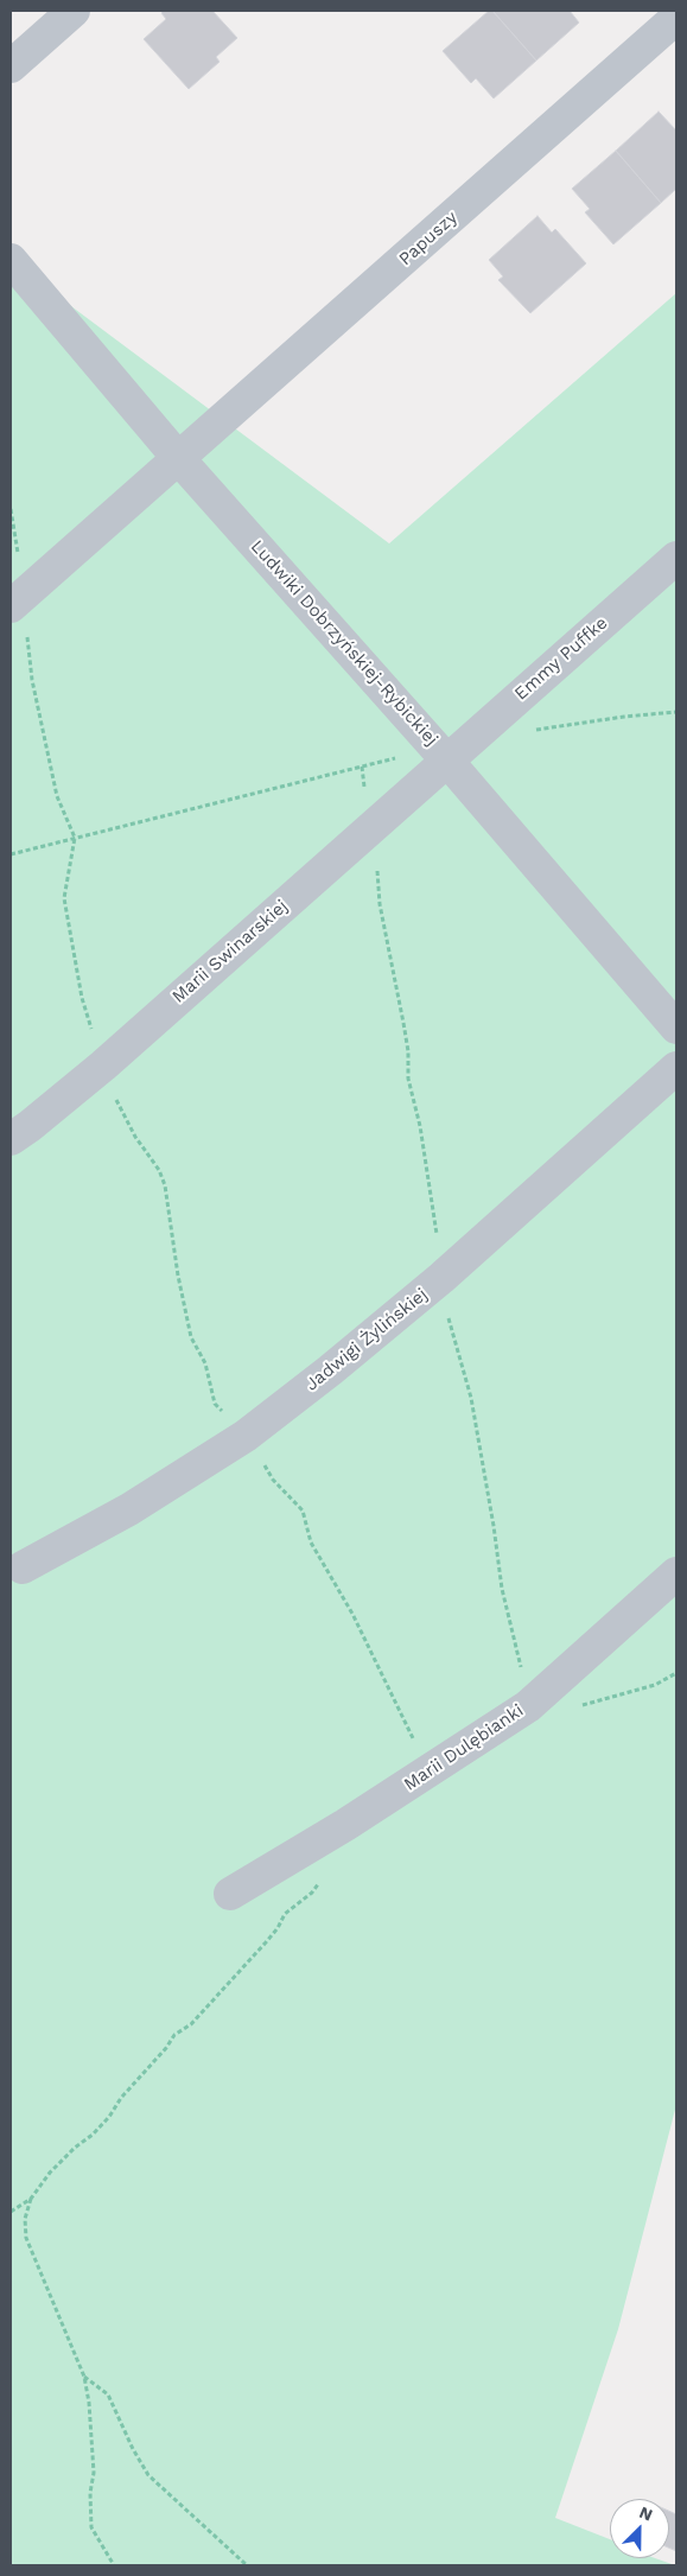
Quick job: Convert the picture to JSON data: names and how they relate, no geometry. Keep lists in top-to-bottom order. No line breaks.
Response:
{"streets":{"street":["Papuszy","Ludwiki Dobrzyńskiej-Rybickiej","Emmy Puffke","Marii Swinarskiej","Jadwigi Żylińskiej","Marii Dulębianki"]},"crossings":[["Papuszy","Ludwiki Dobrzyńskiej-Rybickiej"],["Ludwiki Dobrzyńskiej-Rybickiej","Emmy Puffke"],["Ludwiki Dobrzyńskiej-Rybickiej","Marii Swinarskiej"],["Emmy Puffke","Marii Swinarskiej"]],"north":"top right"}
